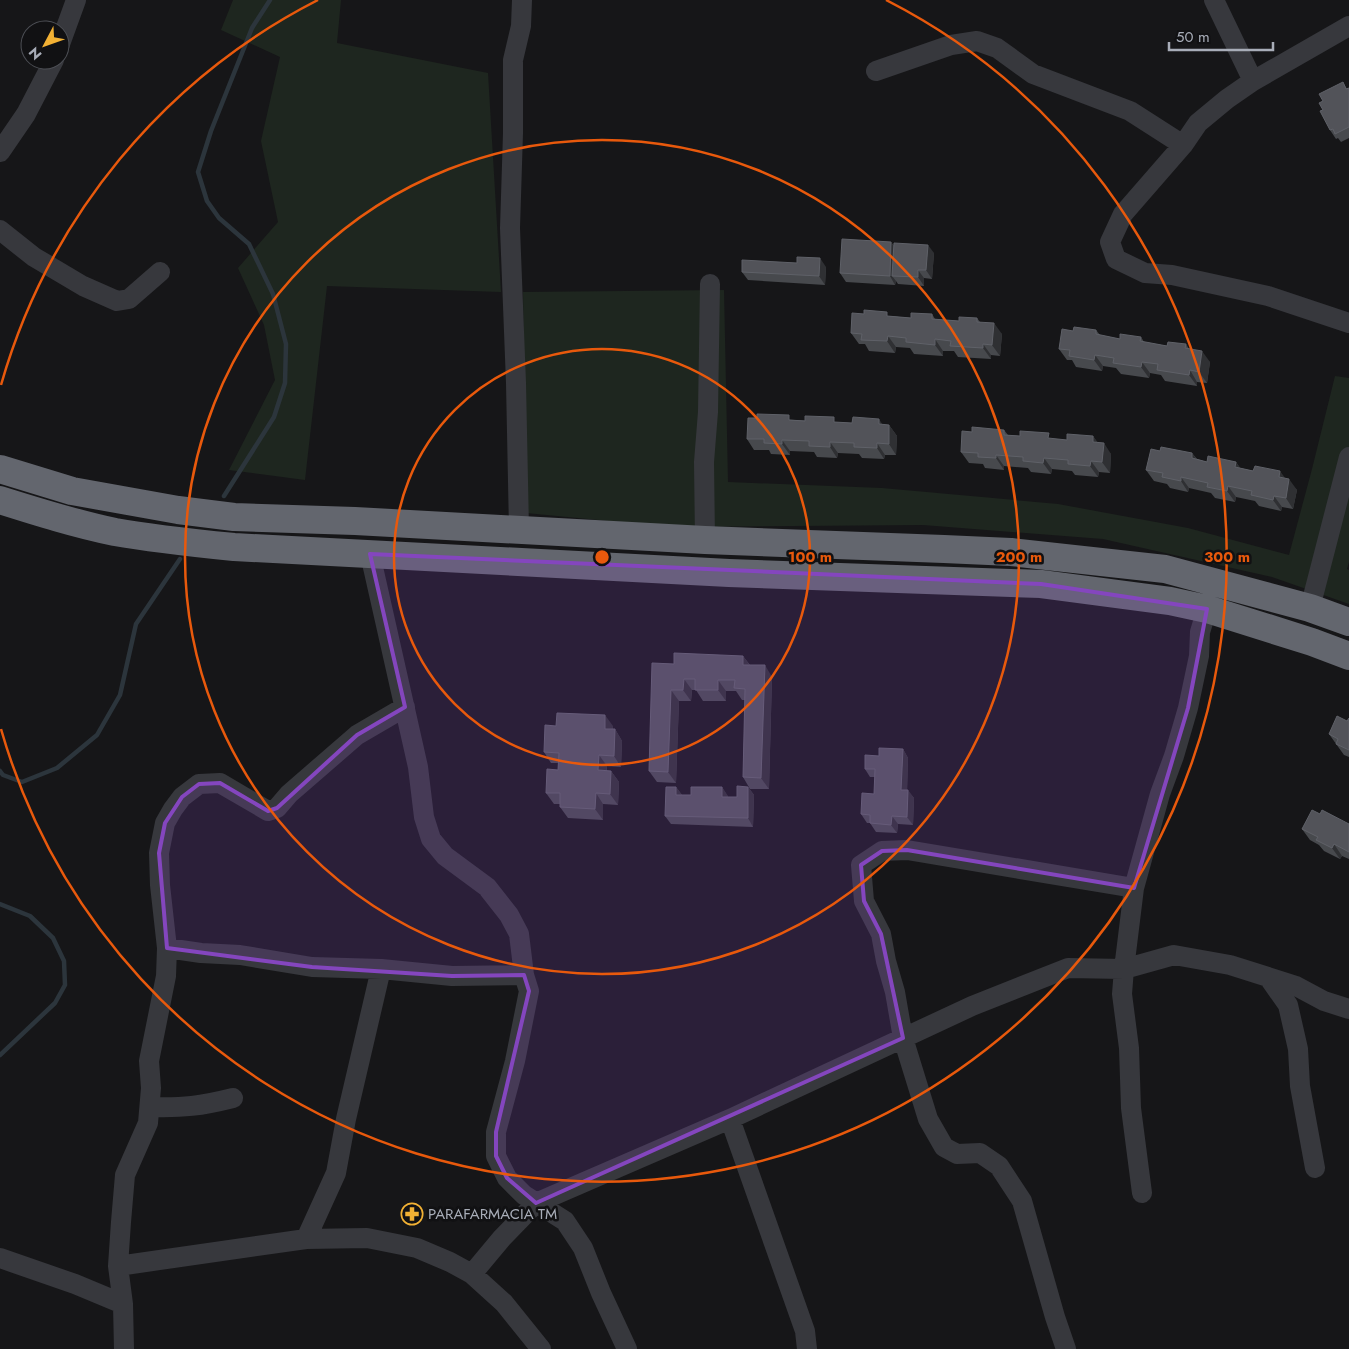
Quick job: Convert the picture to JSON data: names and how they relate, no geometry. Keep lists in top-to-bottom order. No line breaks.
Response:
{"places":{"pharmacy":["PARAFARMACIA TM"]},"scale_bar":"50 m","north":"bottom left","rings":["100 m","200 m","300 m"]}
